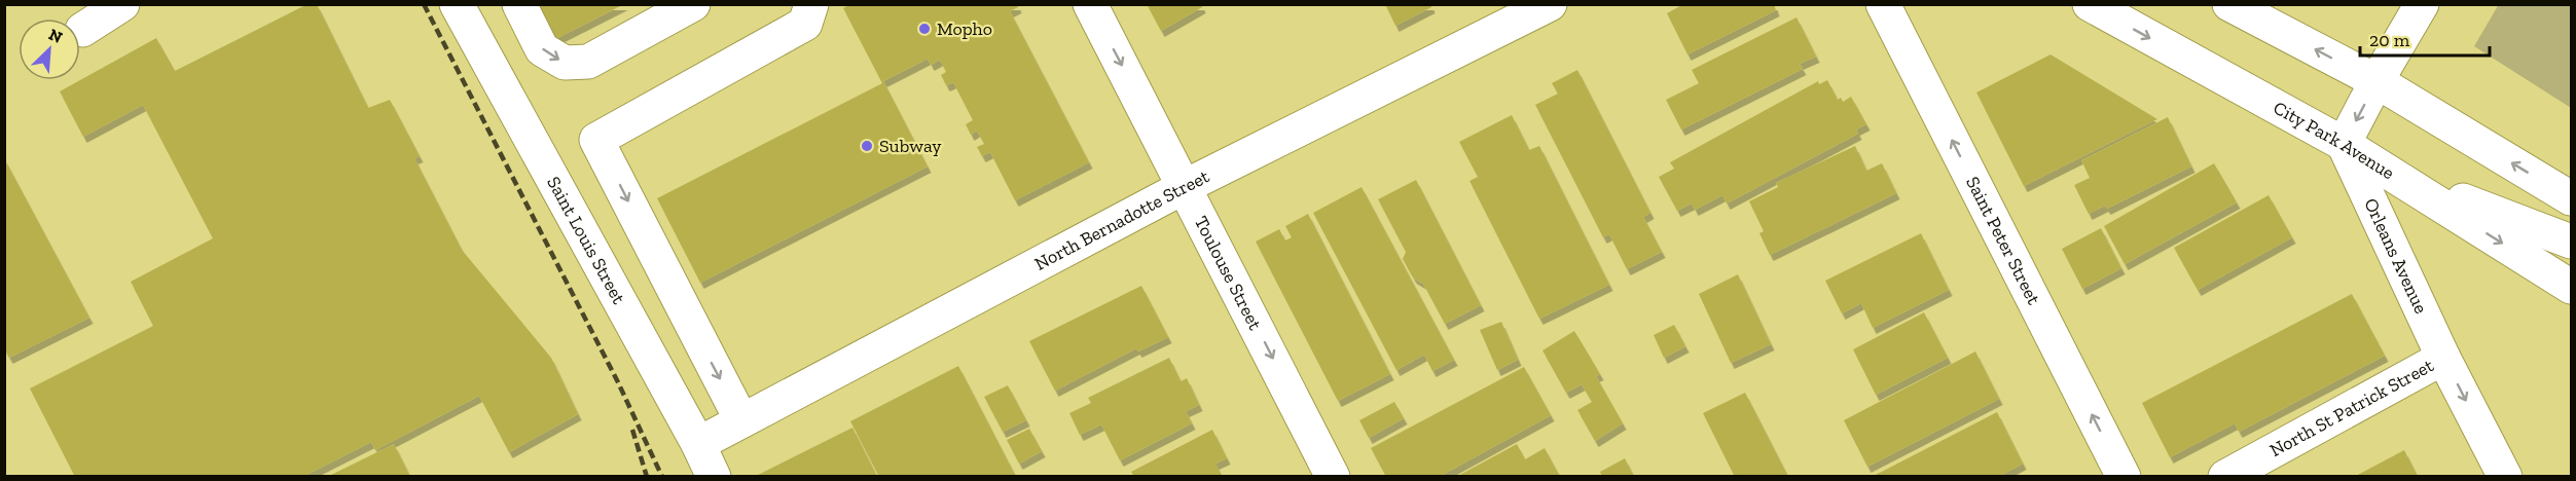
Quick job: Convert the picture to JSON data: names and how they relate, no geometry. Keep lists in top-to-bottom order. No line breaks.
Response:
{"streets":{"street":["City Park Avenue","North Bernadotte Street","Saint Louis Street","Saint Peter Street","Orleans Avenue","Toulouse Street","North St Patrick Street"]},"crossings":[["City Park Avenue","Orleans Avenue"],["North Bernadotte Street","Saint Louis Street"],["North Bernadotte Street","Toulouse Street"],["Orleans Avenue","North St Patrick Street"]],"one_way":["Saint Peter Street","Orleans Avenue","Toulouse Street"],"places":["Mopho","Subway"],"scale_bar":"20 m","north":"top right"}
